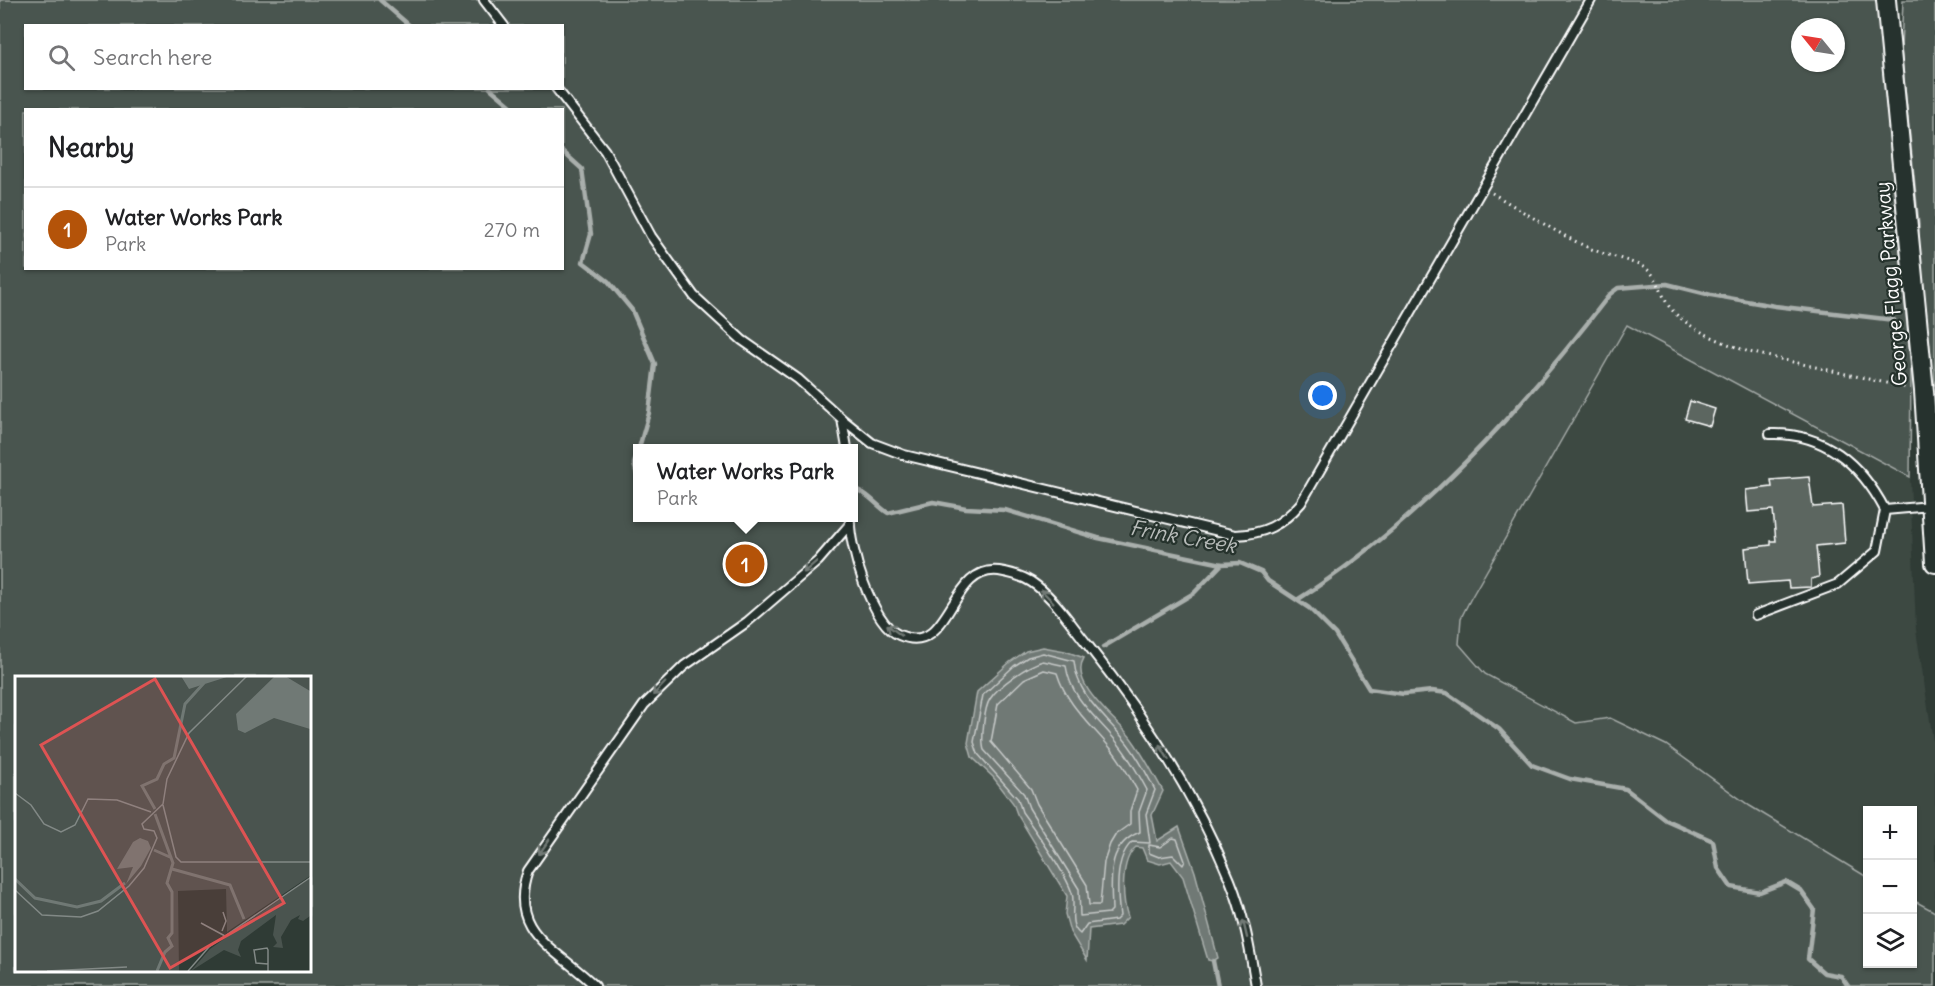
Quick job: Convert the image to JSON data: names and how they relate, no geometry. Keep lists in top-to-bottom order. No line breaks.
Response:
{"streets":{"street":["George Flagg Parkway"]},"water":["Frink Creek"],"north":"top left","page":{"search":"Search here","heading":"Nearby","list":[{"mark":"1","name":"Water Works Park","note":"Park","value":"270 m"}],"popup":["Water Works Park","Park"],"pins":"1","map_buttons":["+","−"]}}
